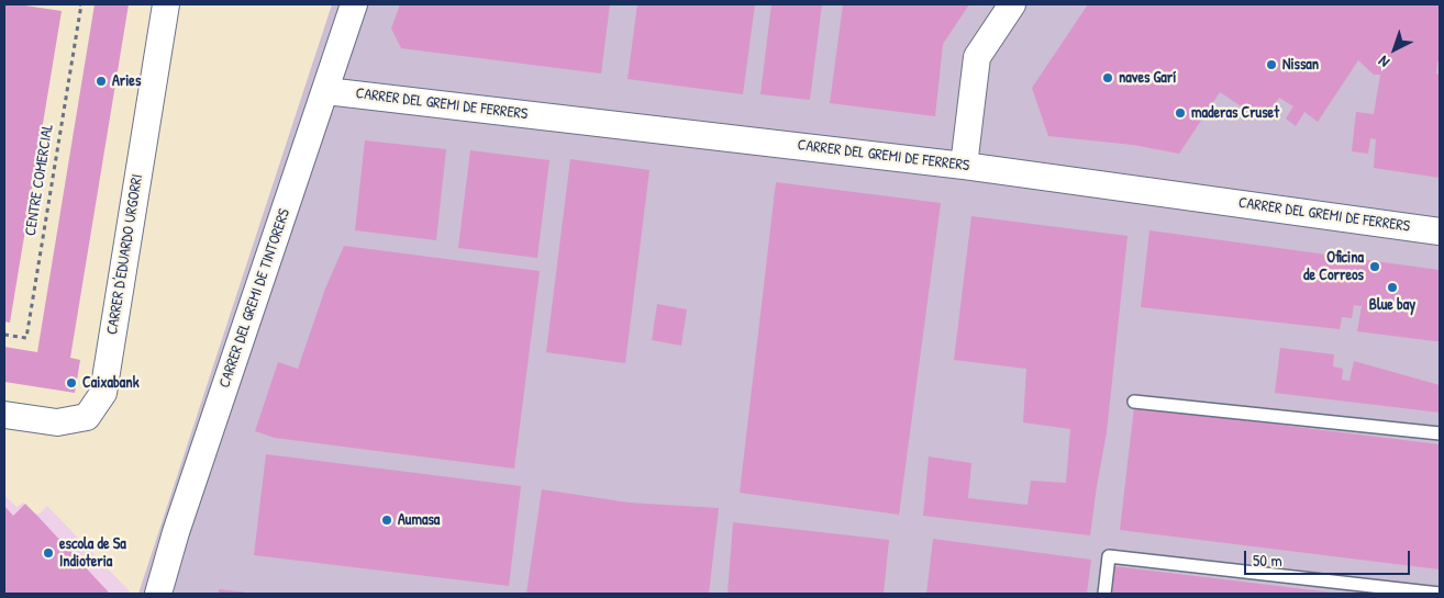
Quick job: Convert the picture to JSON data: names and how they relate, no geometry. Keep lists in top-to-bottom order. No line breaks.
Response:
{"streets":{"street":["CARRER DEL GREMI DE FERRERS","CARRER D'EDUARDO URGORRI","CARRER DEL GREMI DE TINTORERS"],"path":["CENTRE COMERCIAL"]},"crossings":[["CARRER DEL GREMI DE FERRERS","CARRER DEL GREMI DE TINTORERS"]],"places":["Nissan","naves Garí","Aries","maderas Cruset","Oficina de Correos","Blue bay","Caixabank","Aumasa","escola de Sa Indioteria"],"scale_bar":"50 m","north":"bottom left"}
